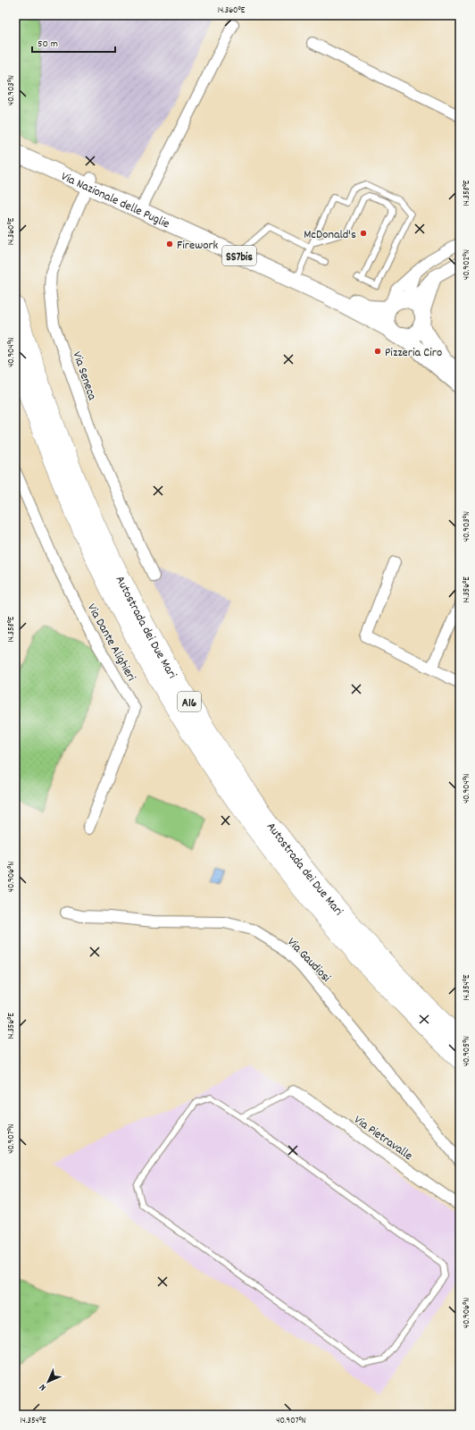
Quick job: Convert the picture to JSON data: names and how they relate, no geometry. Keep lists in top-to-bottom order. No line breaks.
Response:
{"streets":{"highway":["Autostrada dei Due Mari","A16"],"main road":["Via Nazionale delle Puglie","SS7bis"],"street":["Via Seneca","Via Dante Alighieri","Via Gaudiosi","Via Pietravalle"]},"crossings":[["Via Nazionale delle Puglie","SS7bis"],["Via Nazionale delle Puglie","Via Seneca"]],"places":["McDonald's","Firework","Pizzeria Ciro"],"scale_bar":"50 m","north":"bottom left","coordinates":["14.360°E","40.903°N","14.358°E","40.902°N","40.904°N","14.356°E","40.906°N","14.354°E","40.905°N","40.907°N"]}
